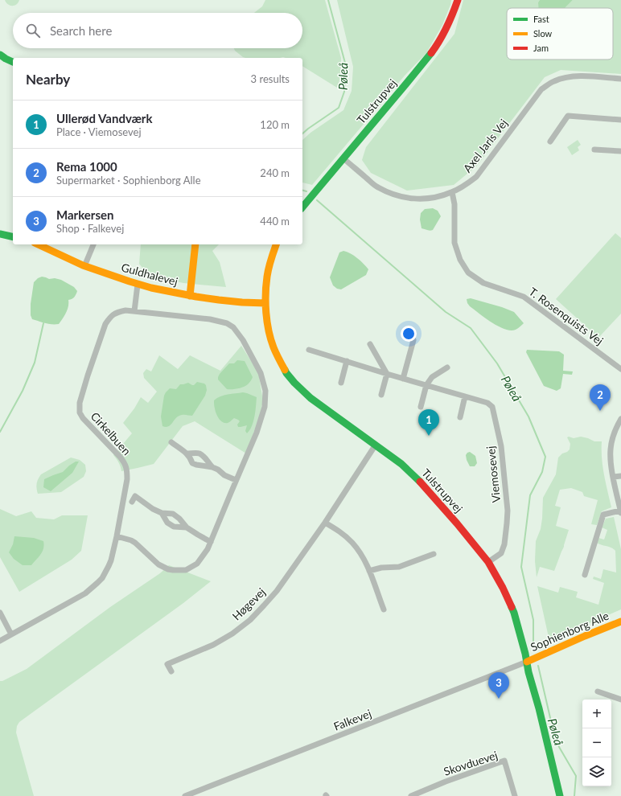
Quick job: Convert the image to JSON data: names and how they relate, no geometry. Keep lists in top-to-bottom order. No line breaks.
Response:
{"streets":{"street":["Tulstrupvej","Axel Jarls Vej","Guldhalevej","T. Rosenquists Vej","Cirkelbuen","Viemosevej","Høgevej","Sophienborg Alle","Falkevej","Skovduevej"]},"crossings":[["Tulstrupvej","Axel Jarls Vej"],["Tulstrupvej","Guldhalevej"],["Tulstrupvej","Viemosevej"],["Tulstrupvej","Høgevej"],["Tulstrupvej","Sophienborg Alle"],["Tulstrupvej","Falkevej"],["Axel Jarls Vej","T. Rosenquists Vej"],["Sophienborg Alle","Falkevej"]],"water":["Pøleå"],"legend":["Fast","Slow","Jam"],"page":{"search":"Search here","heading":["Nearby","3 results"],"list":[{"mark":"1","name":"Ullerød Vandværk","note":"Place · Viemosevej","value":"120 m"},{"mark":"2","name":"Rema 1000","note":"Supermarket · Sophienborg Alle","value":"240 m"},{"mark":"3","name":"Markersen","note":"Shop · Falkevej","value":"440 m"}],"pins":["2","1","3"],"map_buttons":["+","−"]}}
